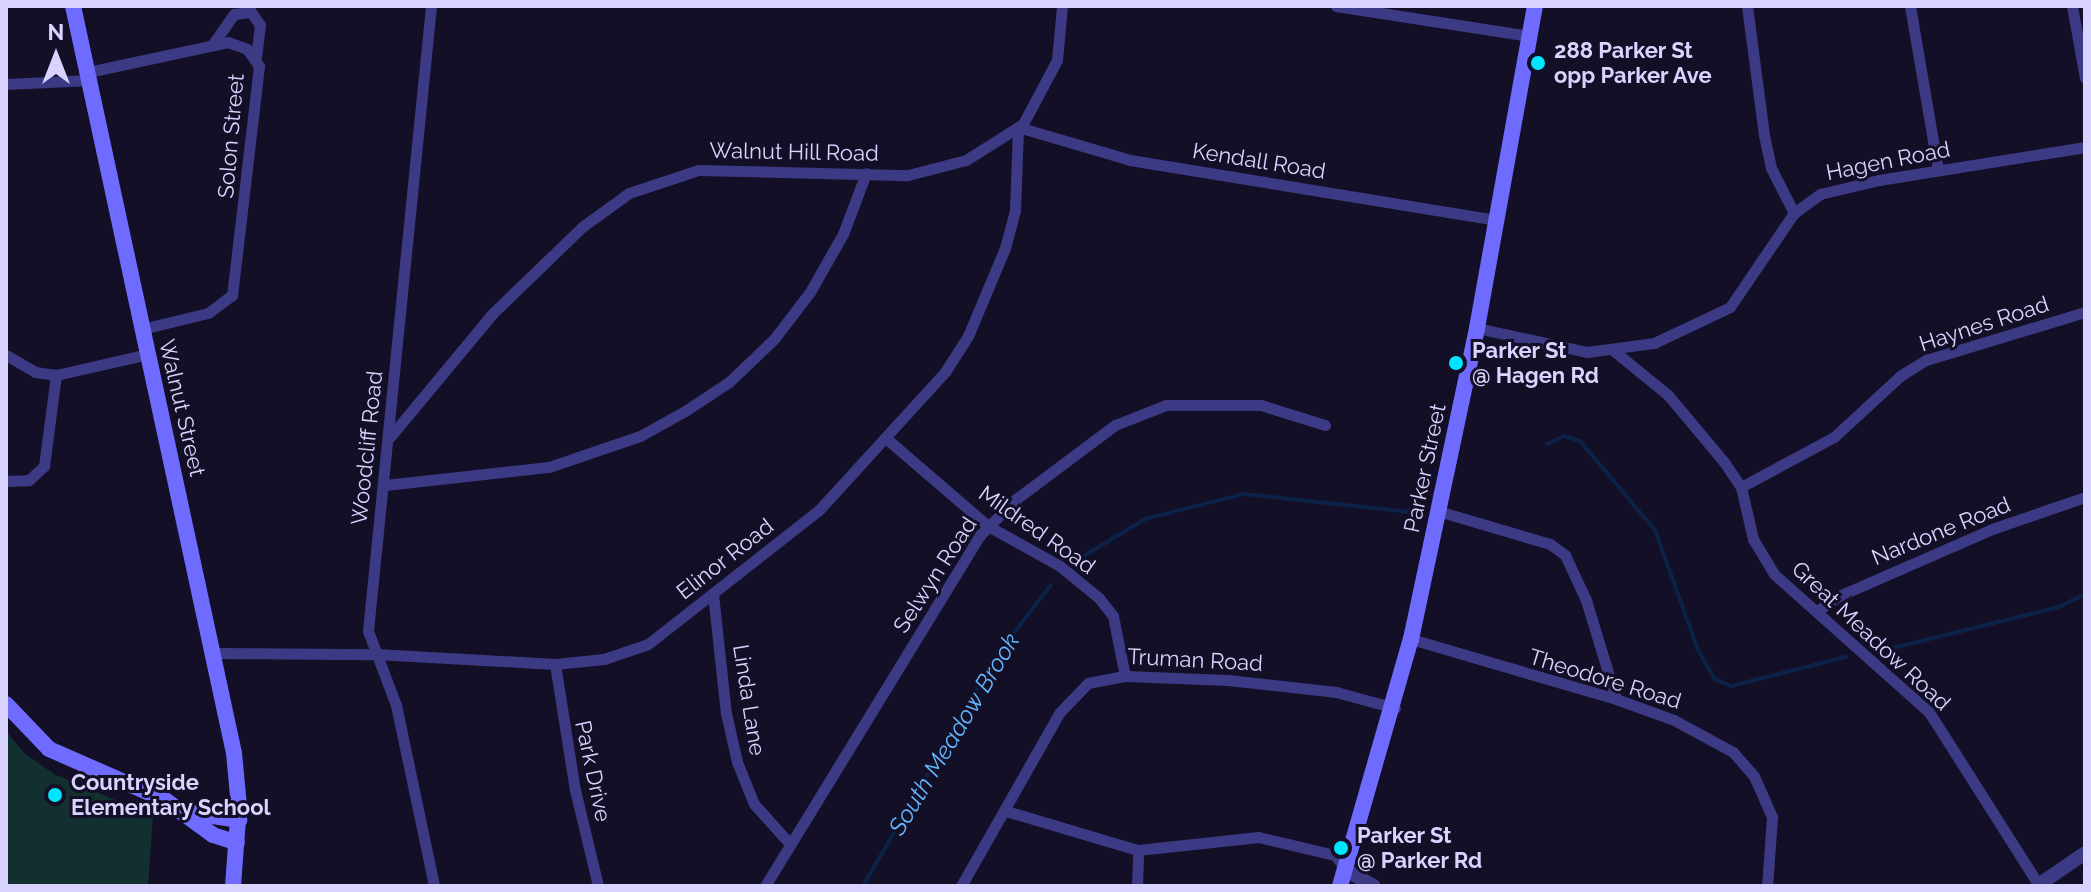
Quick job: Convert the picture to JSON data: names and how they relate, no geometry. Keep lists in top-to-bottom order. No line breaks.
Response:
{"streets":{"main road":["Walnut Street","Parker Street"],"street":["Solon Street","Walnut Hill Road","Kendall Road","Hagen Road","Haynes Road","Woodcliff Road","Mildred Road","Nardone Road","Elinor Road","Selwyn Road","Great Meadow Road","Truman Road","Theodore Road","Linda Lane","Park Drive"]},"crossings":[["Solon Street","Walnut Street"],["Walnut Hill Road","Kendall Road"],["Walnut Hill Road","Woodcliff Road"],["Walnut Hill Road","Elinor Road"],["Kendall Road","Parker Street"],["Kendall Road","Elinor Road"],["Hagen Road","Parker Street"],["Hagen Road","Great Meadow Road"],["Haynes Road","Great Meadow Road"],["Walnut Street","Elinor Road"],["Woodcliff Road","Elinor Road"],["Parker Street","Truman Road"],["Parker Street","Theodore Road"],["Mildred Road","Elinor Road"],["Mildred Road","Selwyn Road"],["Mildred Road","Truman Road"],["Nardone Road","Great Meadow Road"],["Elinor Road","Linda Lane"],["Elinor Road","Park Drive"],["Selwyn Road","Linda Lane"]],"water":["South Meadow Brook"],"places":["288 Parker St opp Parker Ave","Parker St @ Hagen Rd","Countryside Elementary School","Parker St @ Parker Rd"],"north":"top"}
